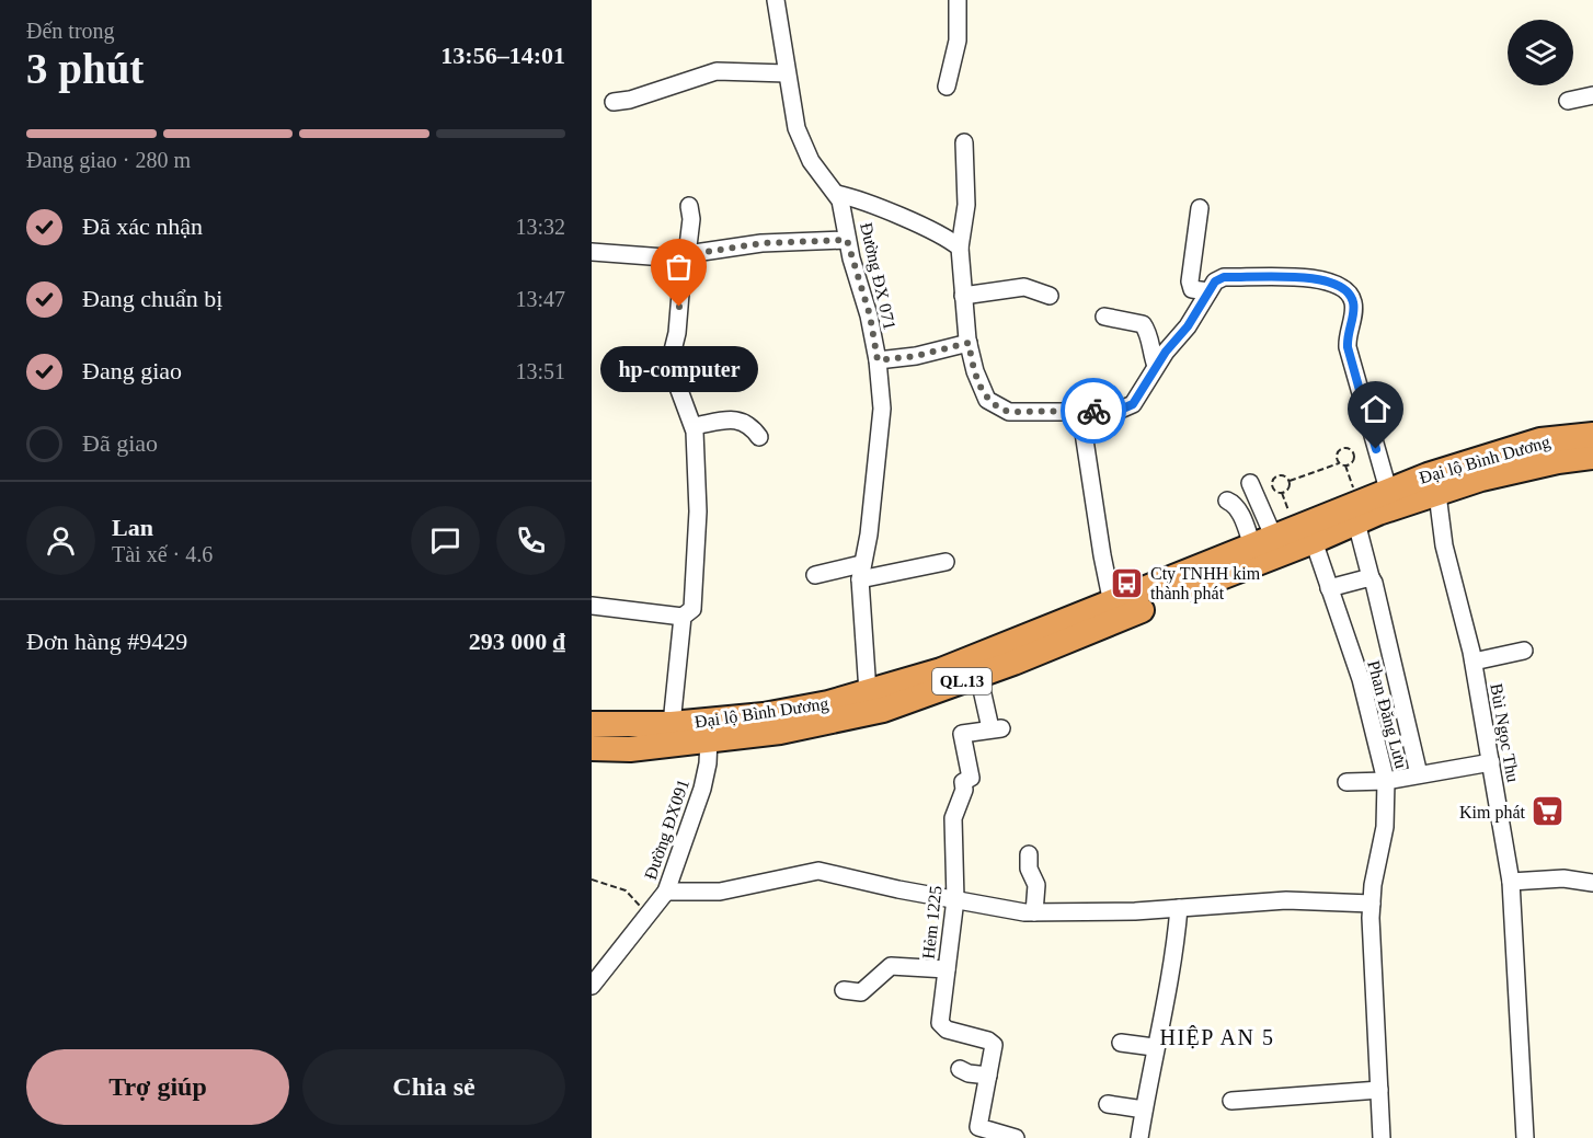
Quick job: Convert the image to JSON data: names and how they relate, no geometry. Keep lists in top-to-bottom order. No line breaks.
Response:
{"streets":{"highway":["Đại lộ Bình Dương","QL.13"],"street":["Đường ĐX 071","Phan Đăng Lưu","Bùi Ngọc Thu","Đường ĐX091","Hẻm 1225"]},"crossings":[["Đường ĐX 071","Đại lộ Bình Dương"],["Đại lộ Bình Dương","Phan Đăng Lưu"],["Đại lộ Bình Dương","Bùi Ngọc Thu"],["Đại lộ Bình Dương","Đường ĐX091"],["Đại lộ Bình Dương","Hẻm 1225"]],"districts":["HIỆP AN 5"],"places":{"other":["hp-computer"],"bus stop":["Cty TNHH kim thành phát"],"supermarket":["Kim phát"]},"page":{"heading":["3 phút","Đến trong","13:56–14:01"],"panel":["Lan","Tài xế · 4.6","Đơn hàng #9429","293 000 ₫"],"bar":"Đang giao · 280 m","list":[["Đã xác nhận","13:32"],["Đang chuẩn bị","13:47"],["Đang giao","13:51"],"Đã giao"],"bubble":"hp-computer","buttons":["Trợ giúp","Chia sẻ"]}}
